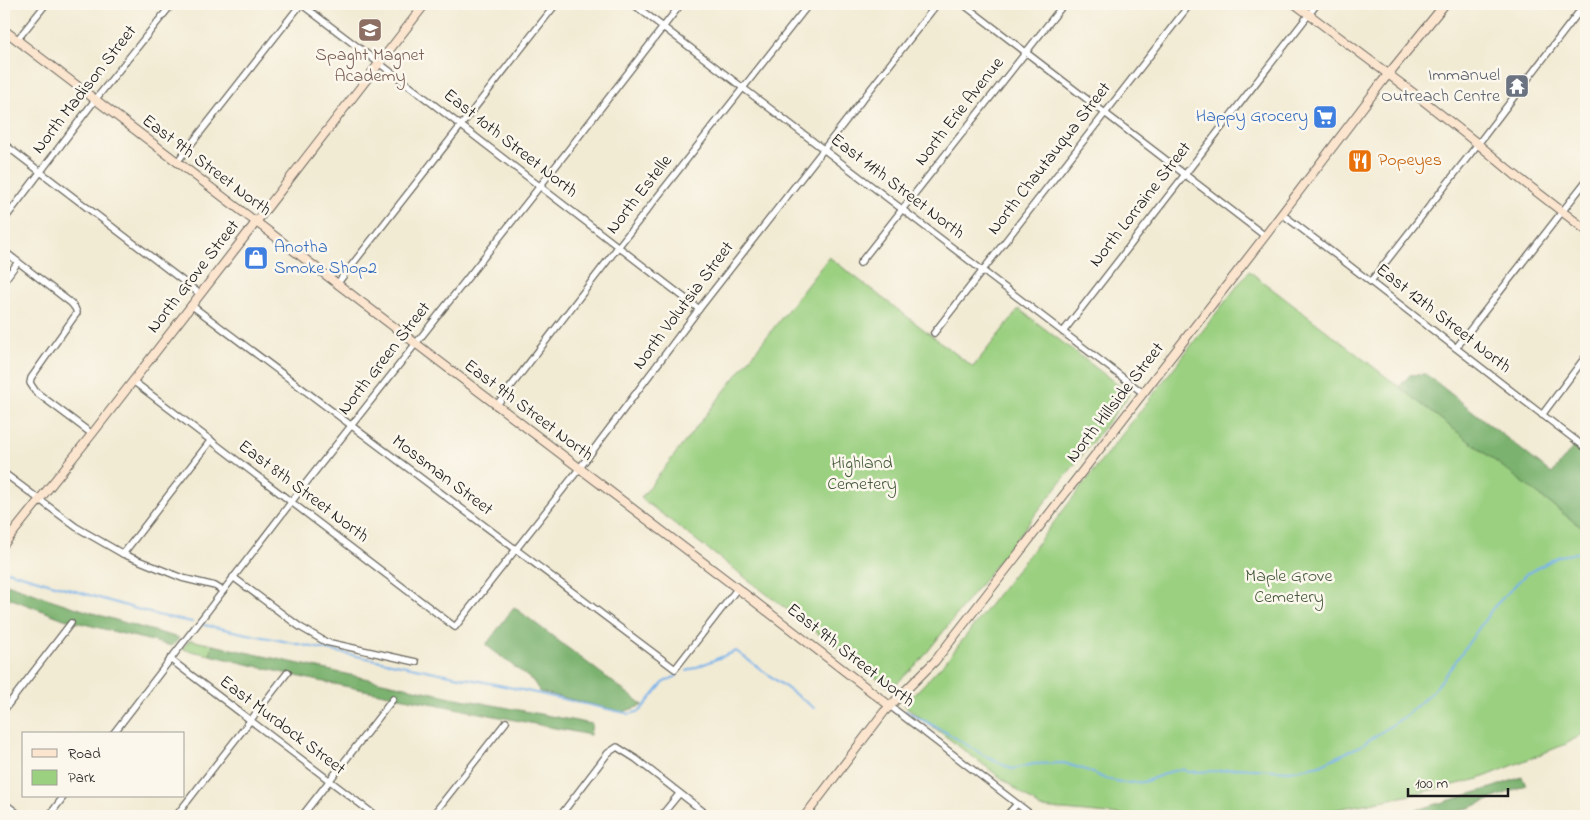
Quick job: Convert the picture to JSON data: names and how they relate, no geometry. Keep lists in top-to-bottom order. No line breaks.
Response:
{"streets":{"street":["North Madison Street","North Erie Avenue","East 10th Street North","North Chautauqua Street","East 9th Street North","East 11th Street North","North Estelle","North Lorraine Street","North Grove Street","North Volutsia Street","East 12th Street North","North Green Street","North Hillside Street","Mossman Street","East 8th Street North","East Murdock Street"]},"crossings":[["North Madison Street","East 9th Street North"],["North Erie Avenue","East 11th Street North"],["East 10th Street North","North Estelle"],["East 10th Street North","North Grove Street"],["East 10th Street North","North Volutsia Street"],["East 10th Street North","North Green Street"],["North Chautauqua Street","East 11th Street North"],["East 9th Street North","North Estelle"],["East 9th Street North","North Grove Street"],["East 9th Street North","North Volutsia Street"],["East 9th Street North","North Green Street"],["East 9th Street North","North Hillside Street"],["East 9th Street North","Mossman Street"],["East 11th Street North","North Estelle"],["East 11th Street North","North Lorraine Street"],["East 11th Street North","North Volutsia Street"],["East 11th Street North","North Green Street"],["East 11th Street North","North Hillside Street"],["North Grove Street","Mossman Street"],["North Grove Street","East 8th Street North"],["North Volutsia Street","Mossman Street"],["North Volutsia Street","East 8th Street North"],["East 12th Street North","North Hillside Street"],["North Green Street","Mossman Street"],["North Green Street","East 8th Street North"],["North Green Street","East Murdock Street"]],"parks":["Highland Cemetery","Maple Grove Cemetery"],"places":{"school or university":["Spaght Magnet Academy"],"temple":["Immanuel Outreach Centre"],"supermarket":["Happy Grocery"],"restaurant":["Popeyes"],"shop":["Anotha Smoke Shop2"]},"legend":["Road","Park"],"scale_bar":"100 m"}
